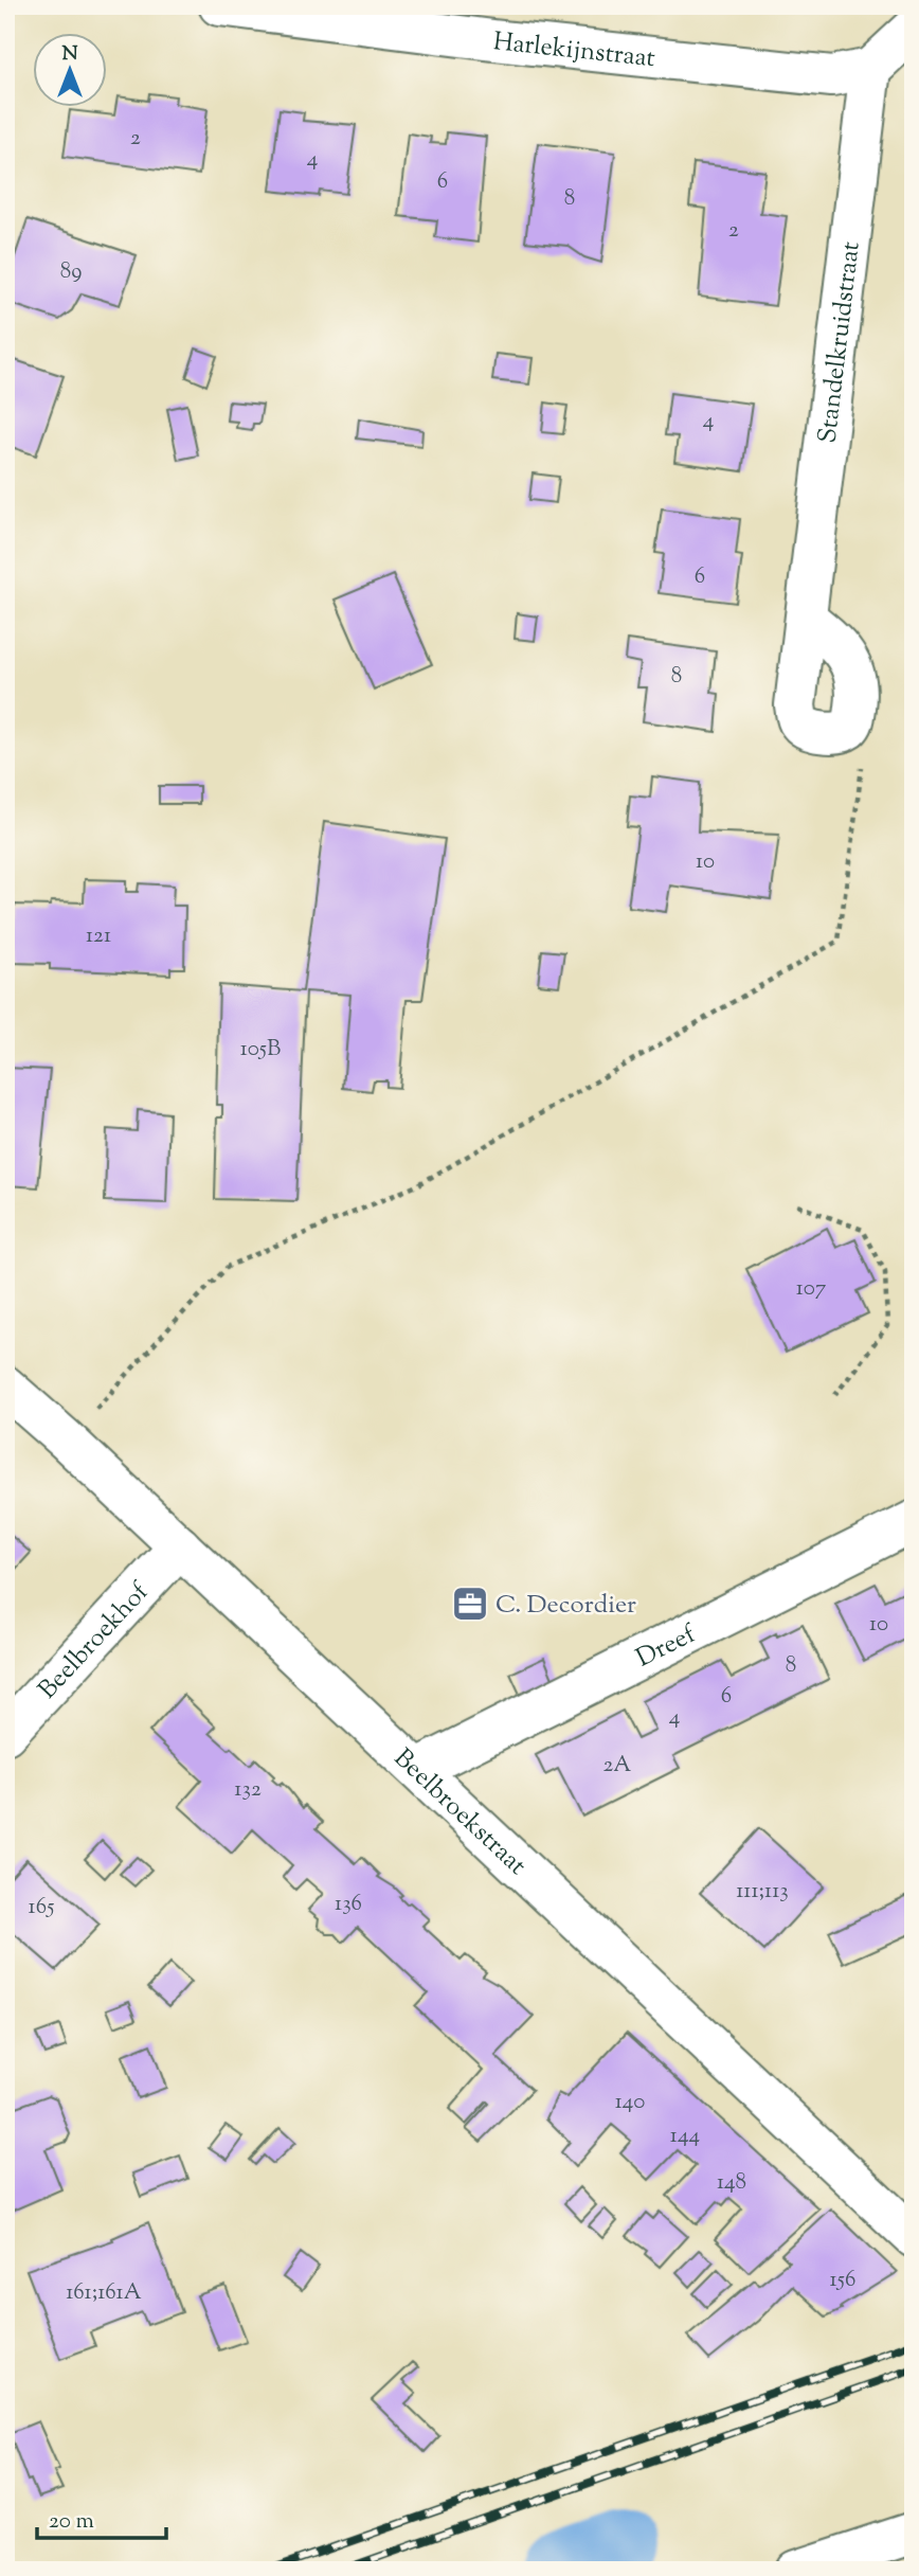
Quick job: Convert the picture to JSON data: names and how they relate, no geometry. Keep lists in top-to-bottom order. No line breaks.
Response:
{"streets":{"street":["Harlekijnstraat","Standelkruidstraat","Beelbroekhof","Dreef","Beelbroekstraat"]},"crossings":[["Harlekijnstraat","Standelkruidstraat"],["Beelbroekhof","Beelbroekstraat"],["Dreef","Beelbroekstraat"]],"places":{"office":["C. Decordier"]},"house_numbers":["2","4","6","8","2","89","4","6","8","10","121","105B","107","10","8","6","4","2A","132","111;113","136","165","140","144","148","156","161;161A"],"scale_bar":"20 m","north":"top"}
